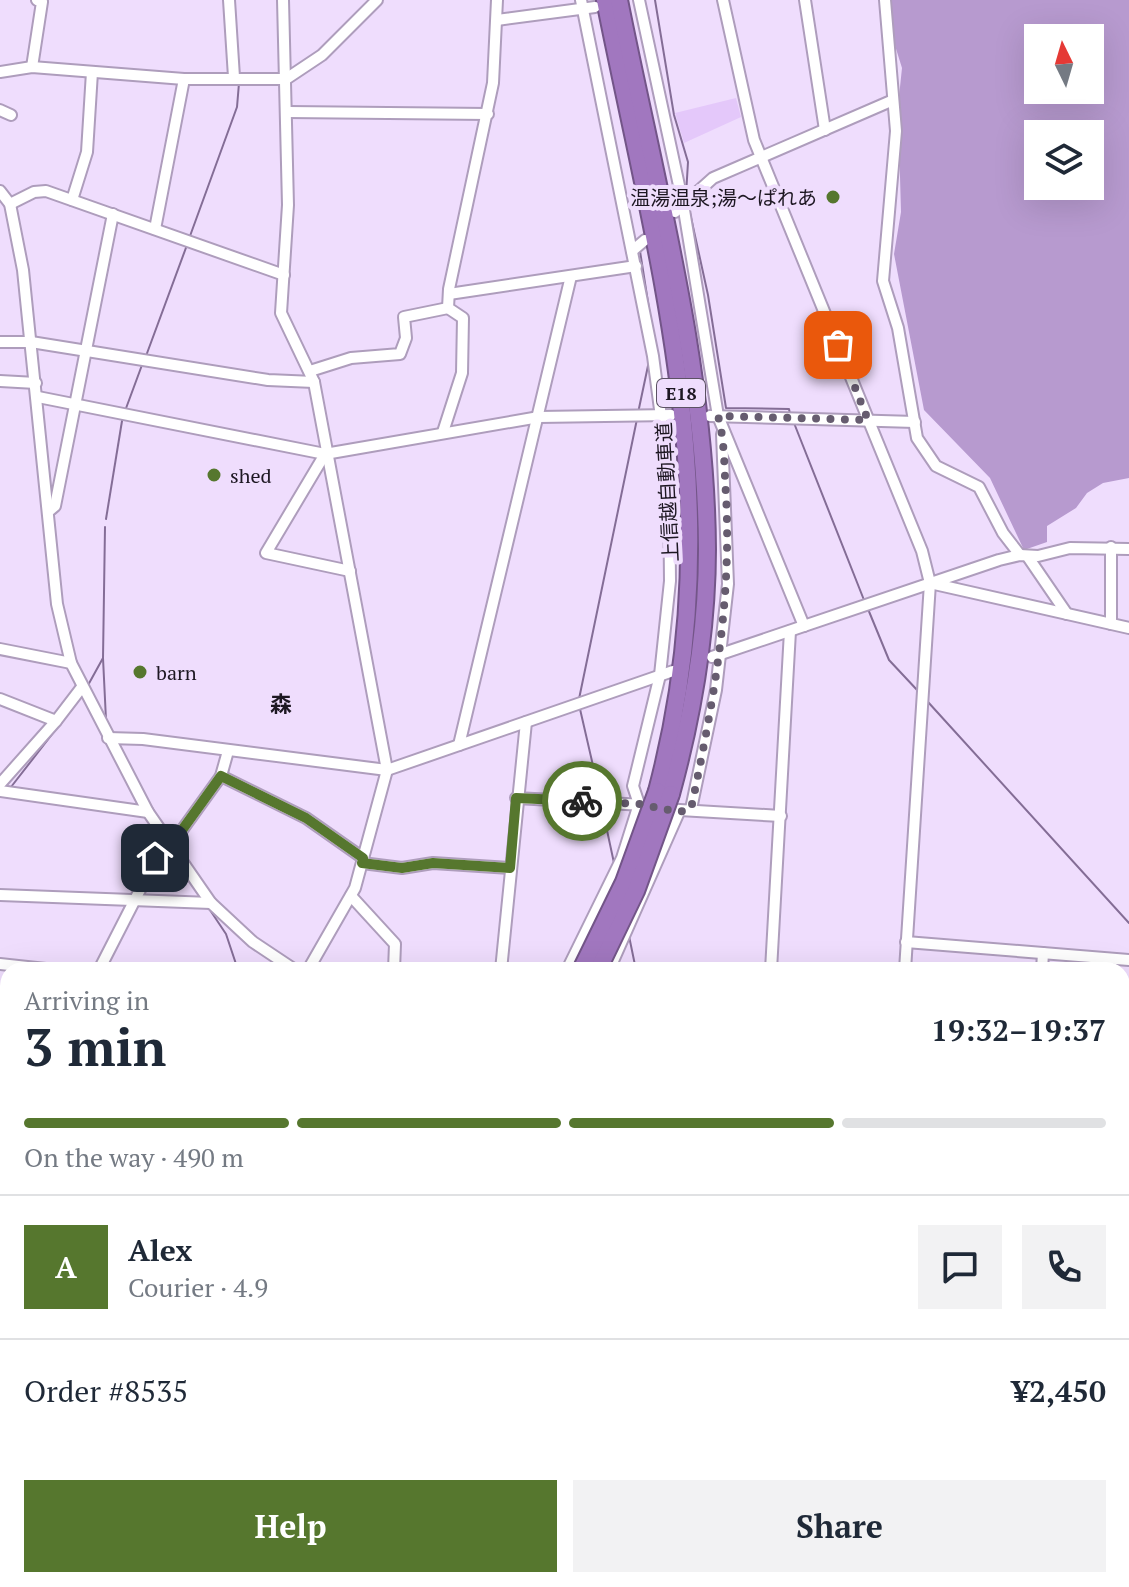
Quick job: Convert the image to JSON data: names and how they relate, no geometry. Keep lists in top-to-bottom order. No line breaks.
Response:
{"streets":{"highway":["E18","上信越自動車道"]},"districts":["森"],"places":["温湯温泉;湯〜ぱれあ","shed","barn"],"north":"top","page":{"heading":["3 min","Arriving in","19:32–19:37"],"panel":["Alex","Courier · 4.9","Order #8535","¥2,450"],"bar":"On the way · 490 m","round":"A","buttons":["Help","Share"]}}
